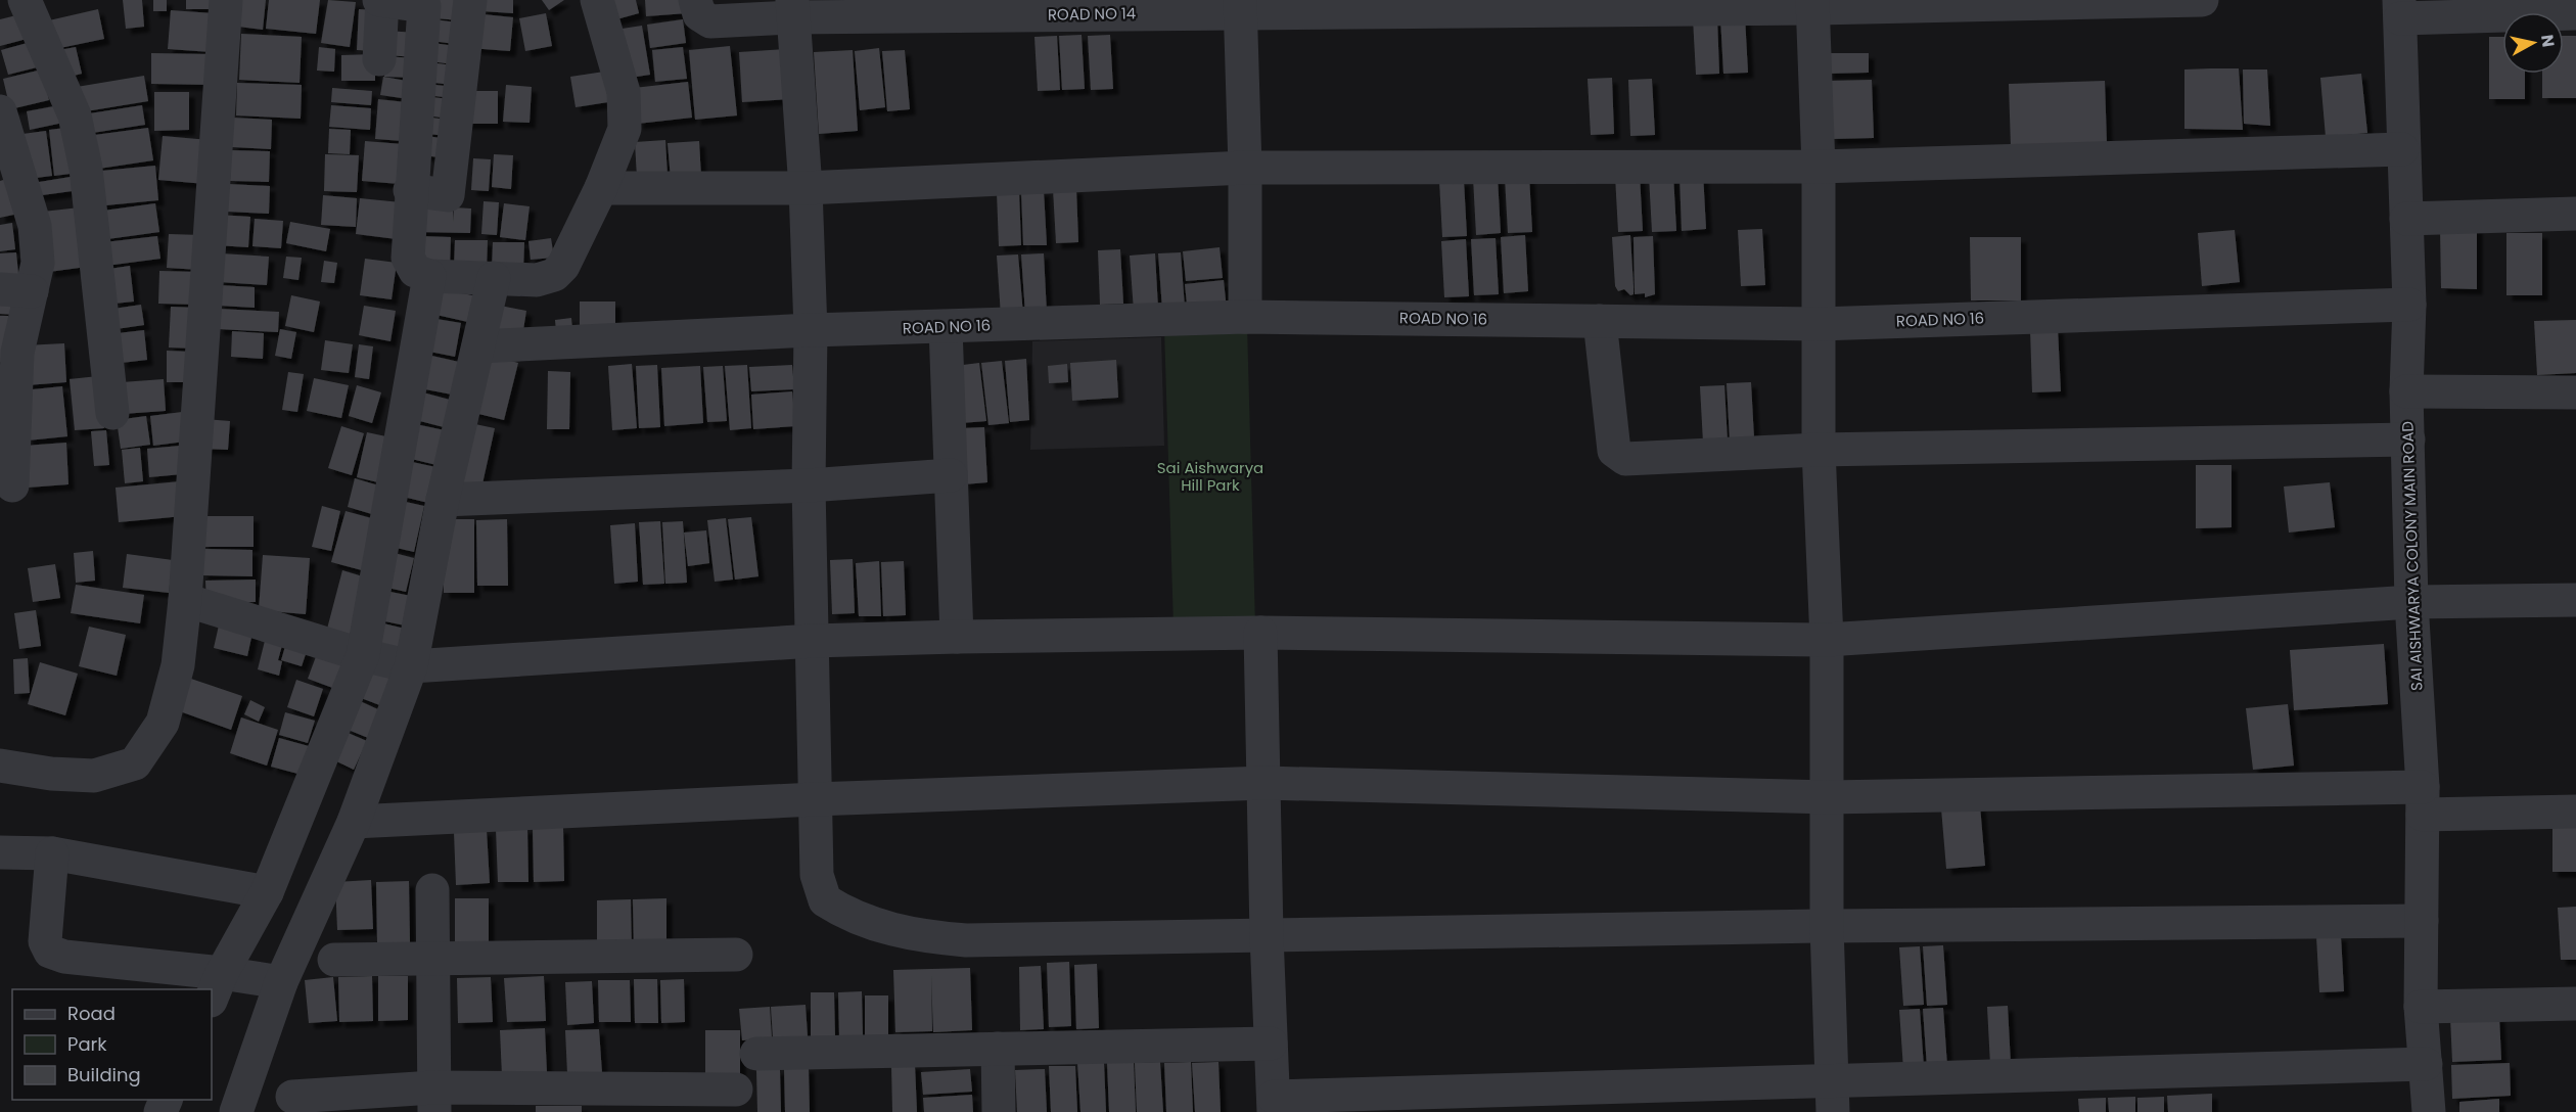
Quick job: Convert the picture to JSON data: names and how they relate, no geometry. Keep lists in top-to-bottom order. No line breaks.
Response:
{"streets":{"street":["ROAD NO 14","ROAD NO 16","SAI AISHWARYA COLONY MAIN ROAD"]},"crossings":[["ROAD NO 16","SAI AISHWARYA COLONY MAIN ROAD"]],"parks":["Sai Aishwarya Hill Park"],"legend":["Road","Park","Building"],"north":"right"}
